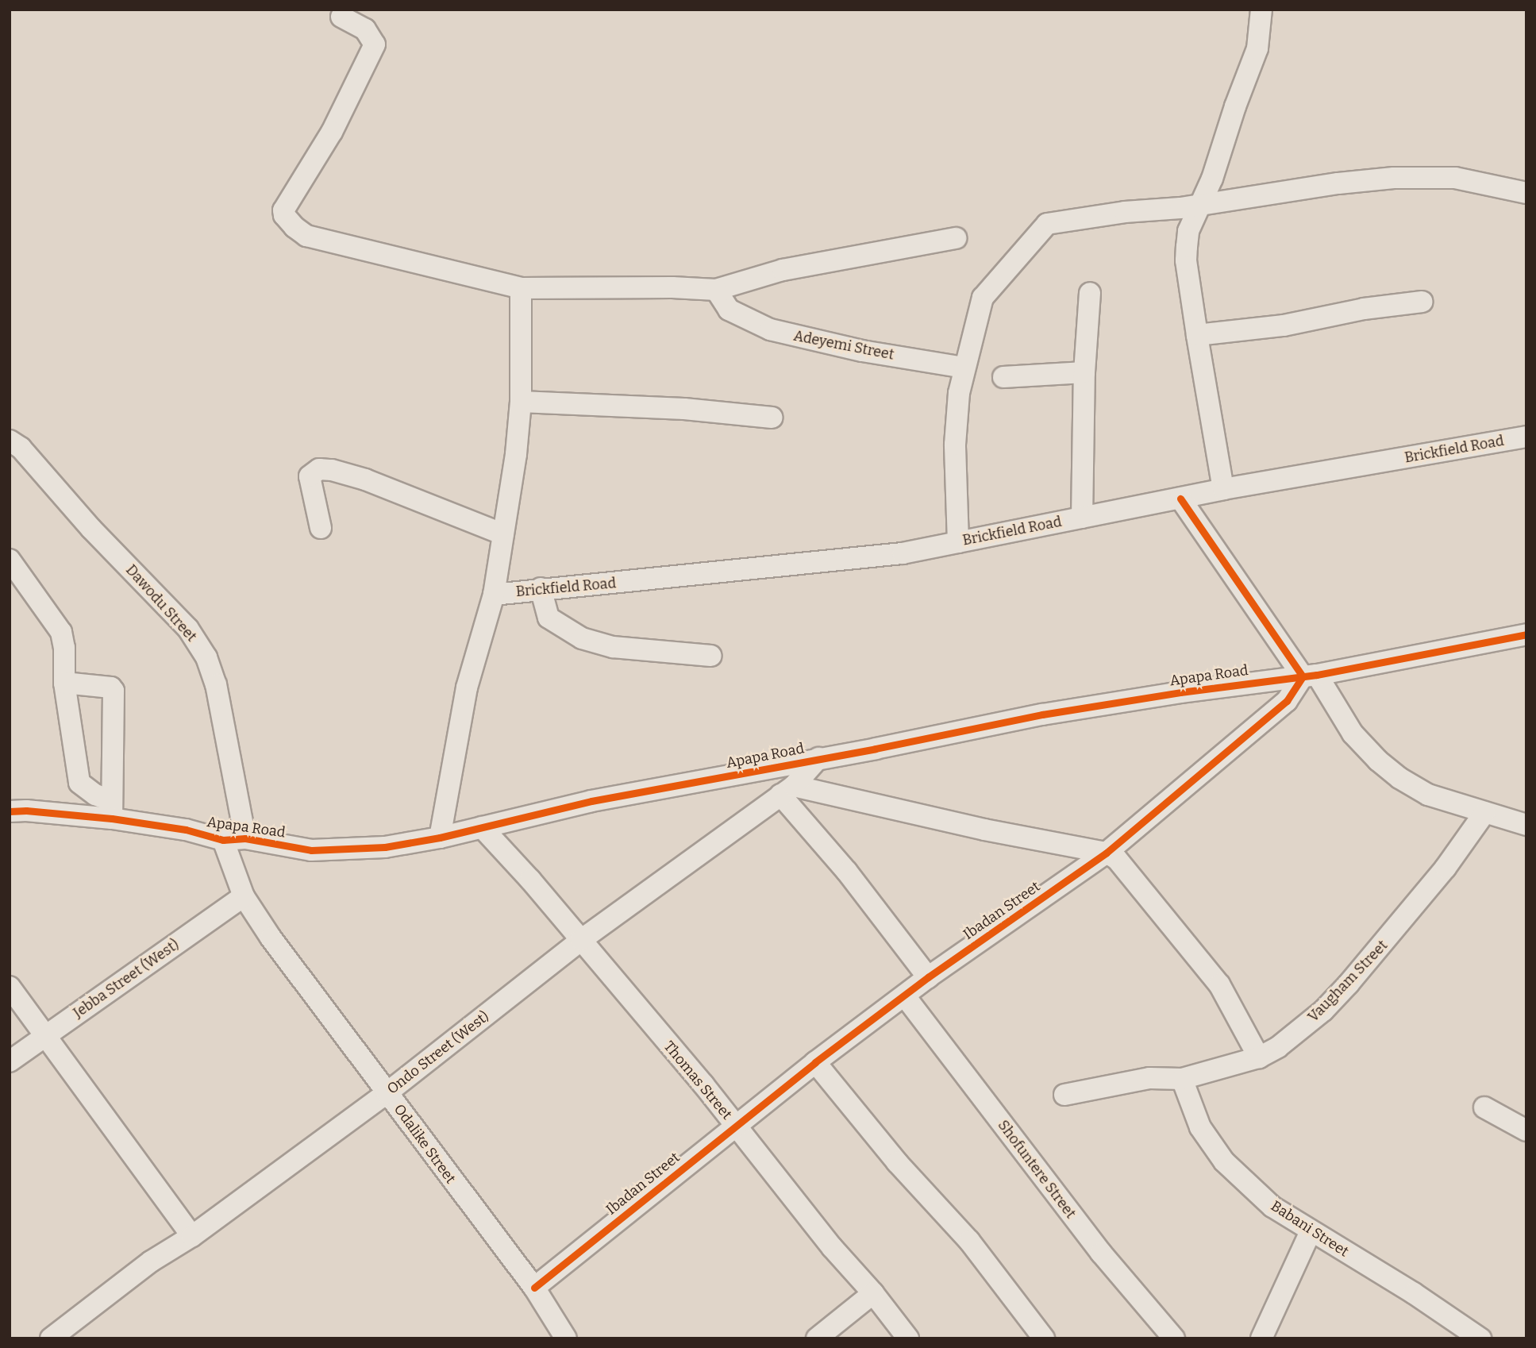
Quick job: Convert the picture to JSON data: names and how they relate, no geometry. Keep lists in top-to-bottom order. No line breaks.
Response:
{"streets":{"street":["Adeyemi Street","Brickfield Road","Dawodu Street","Apapa Road","Ibadan Street","Jebba Street (West)","Vaugham Street","Ondo Street (West)","Thomas Street","Odalike Street","Shofuntere Street","Babani Street"]},"crossings":[["Dawodu Street","Apapa Road"],["Apapa Road","Ibadan Street"],["Apapa Road","Ondo Street (West)"],["Apapa Road","Thomas Street"],["Apapa Road","Odalike Street"],["Ibadan Street","Thomas Street"],["Ibadan Street","Odalike Street"],["Ibadan Street","Shofuntere Street"],["Jebba Street (West)","Odalike Street"],["Vaugham Street","Babani Street"],["Ondo Street (West)","Thomas Street"],["Ondo Street (West)","Odalike Street"]]}
